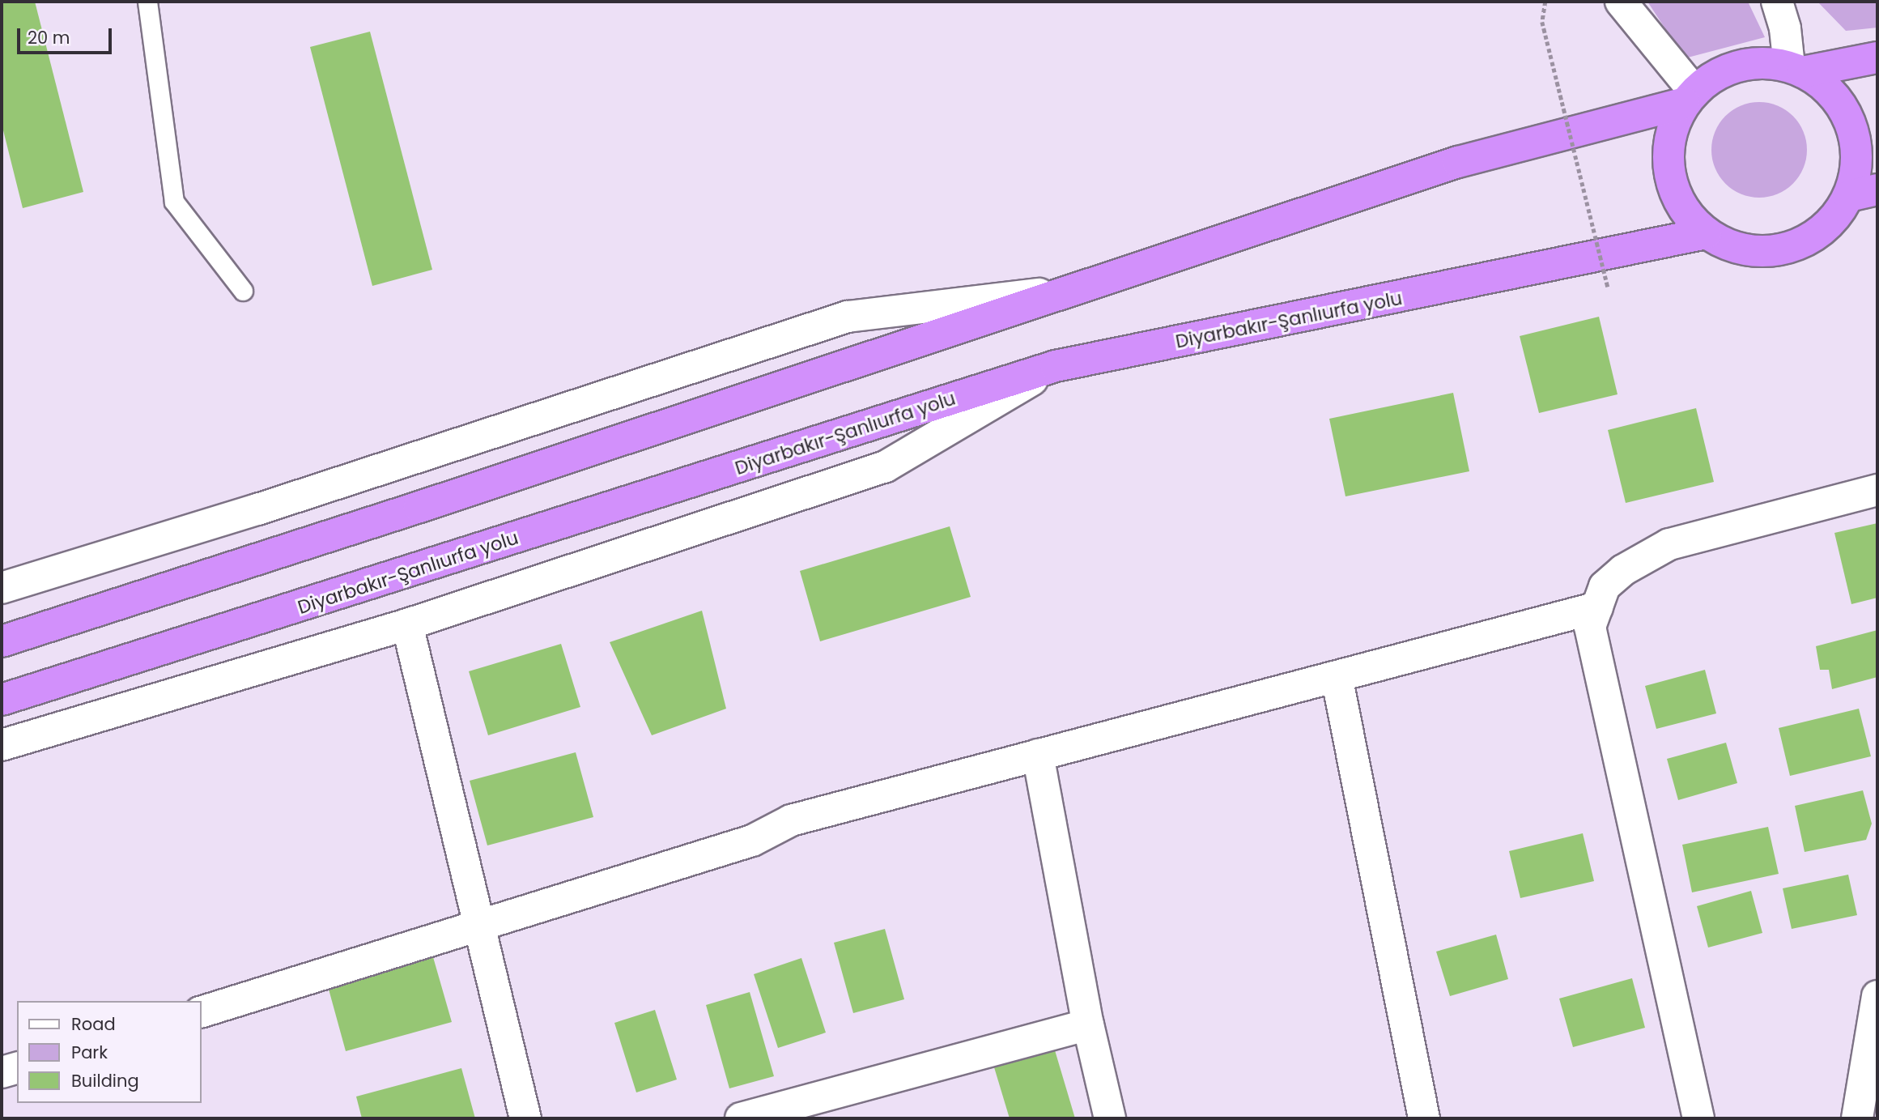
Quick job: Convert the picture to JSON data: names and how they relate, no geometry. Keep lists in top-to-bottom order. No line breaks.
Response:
{"streets":{"highway":["Diyarbakır-Şanlıurfa yolu"]},"legend":["Road","Park","Building"],"scale_bar":"20 m"}
